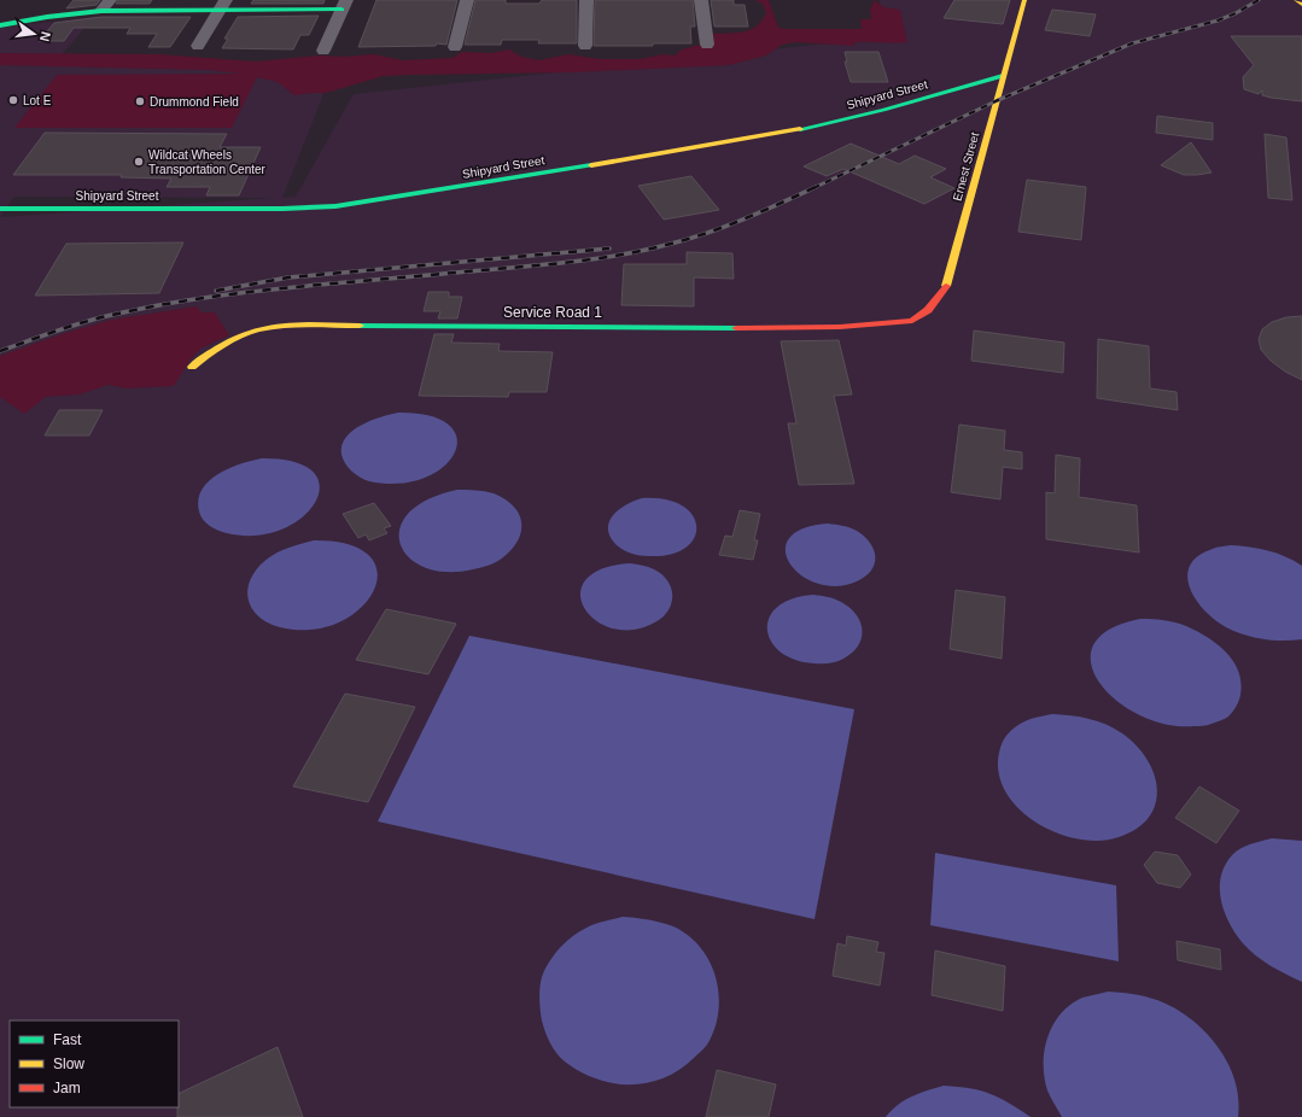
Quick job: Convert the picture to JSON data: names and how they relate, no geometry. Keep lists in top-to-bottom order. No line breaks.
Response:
{"streets":{"street":["Shipyard Street","Ernest Street","Service Road 1"]},"crossings":[["Shipyard Street","Ernest Street"],["Ernest Street","Service Road 1"]],"places":["Lot E","Drummond Field","Wildcat Wheels Transportation Center"],"legend":["Fast","Slow","Jam"],"north":"right"}
